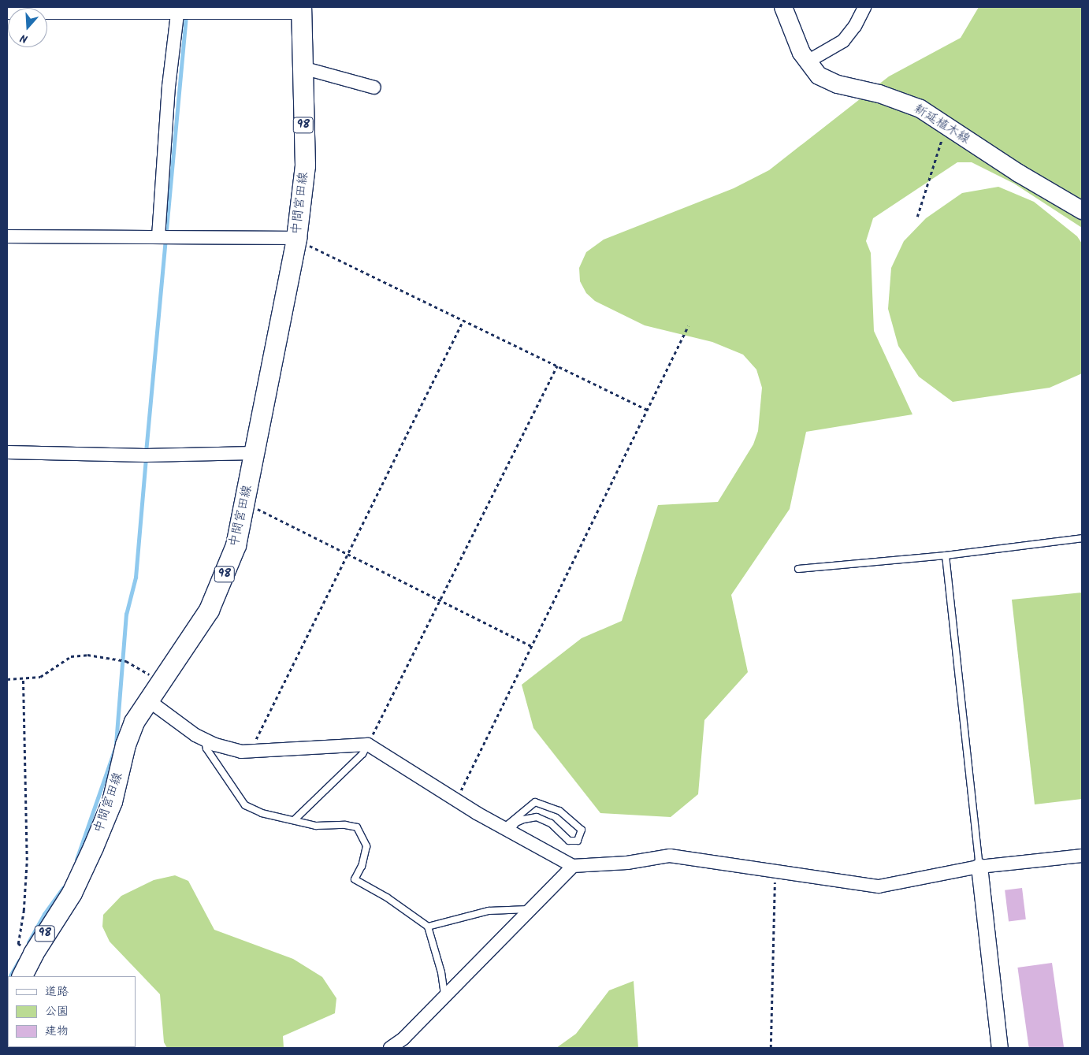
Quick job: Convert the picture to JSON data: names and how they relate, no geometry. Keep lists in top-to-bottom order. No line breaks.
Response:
{"streets":{"main road":["新延植木線","98","中間宮田線"]},"legend":["道路","公園","建物"],"north":"bottom"}
